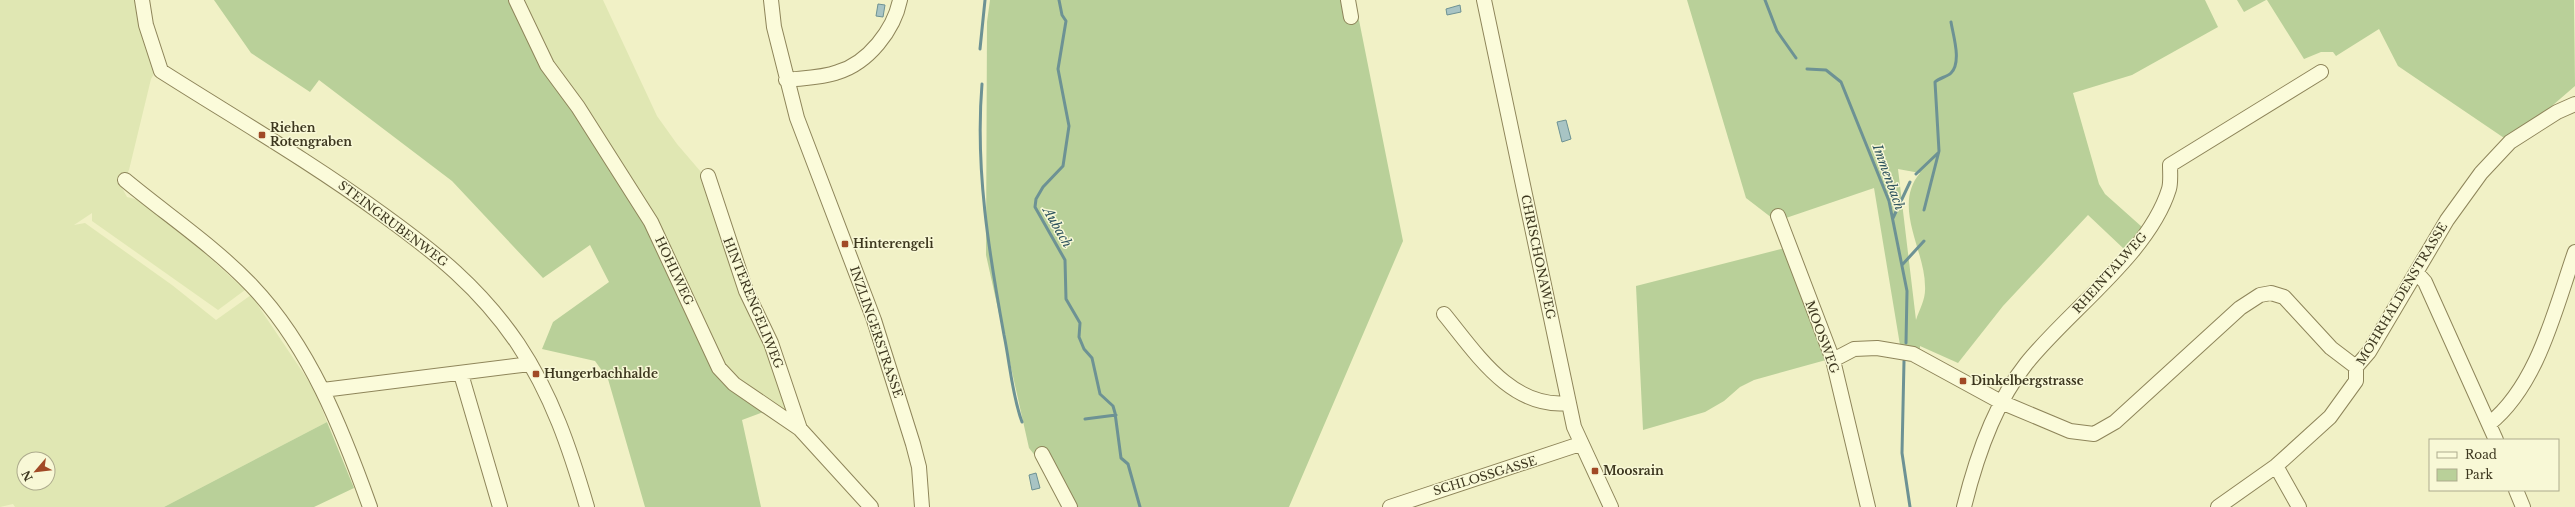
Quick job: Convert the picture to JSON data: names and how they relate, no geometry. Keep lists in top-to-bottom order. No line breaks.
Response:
{"streets":{"street":["STEINGRUBENWEG","CHRISCHONAWEG","HOHLWEG","RHEINTALWEG","MOHRHALDENSTRASSE","HINTERENGELIWEG","INZLINGERSTRASSE","MOOSWEG","SCHLOSSGASSE"]},"crossings":[["CHRISCHONAWEG","SCHLOSSGASSE"],["HOHLWEG","HINTERENGELIWEG"]],"water":["Immenbach","Aubach"],"places":{"transit":["Riehen Rotengraben","Hinterengeli","Hungerbachhalde","Dinkelbergstrasse","Moosrain"]},"legend":["Road","Park"],"north":"bottom left"}
